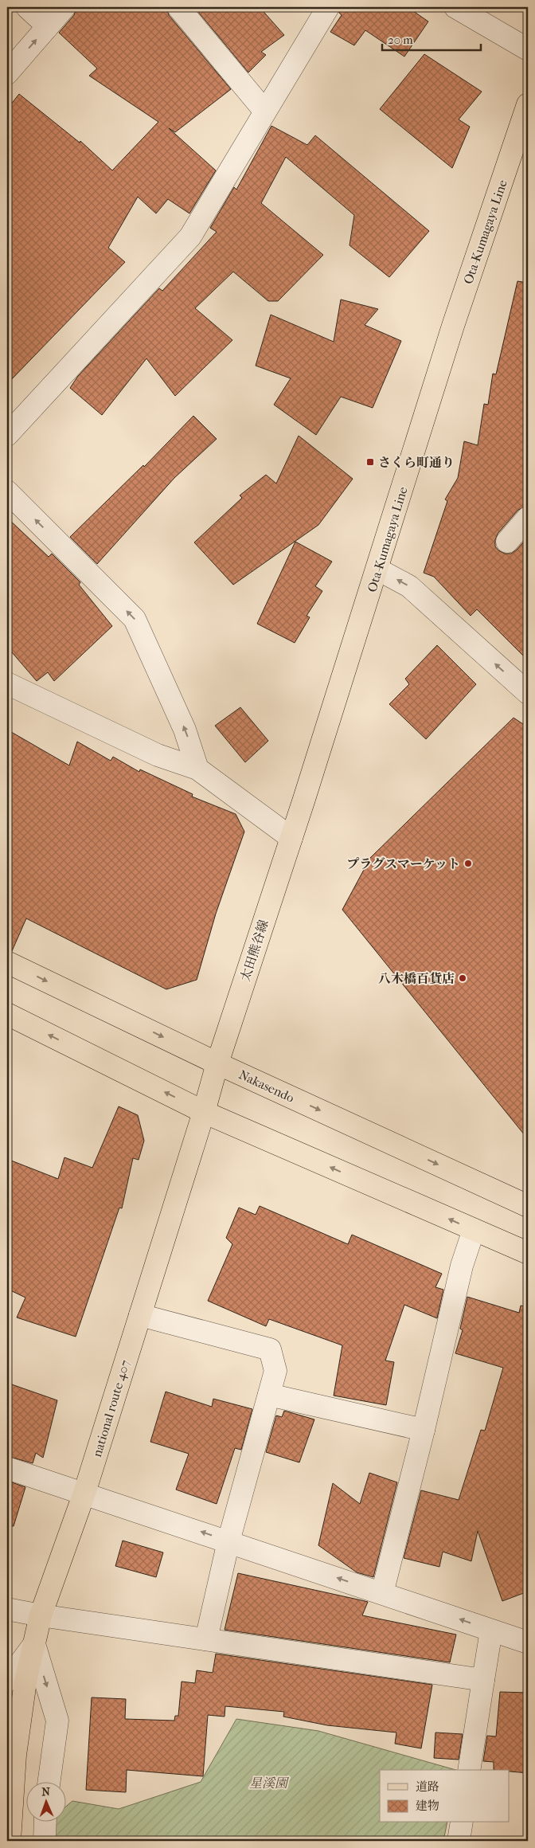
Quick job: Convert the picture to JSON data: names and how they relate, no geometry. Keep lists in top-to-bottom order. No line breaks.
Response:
{"streets":{"main road":["Ota-Kumagaya Line","太田熊谷線","Nakasendo","national route 407"]},"crossings":[["Ota-Kumagaya Line","太田熊谷線"],["太田熊谷線","Nakasendo"],["太田熊谷線","national route 407"],["Nakasendo","national route 407"]],"parks":["星溪園"],"places":{"transit":["さくら町通り"],"other":["プラグスマーケット","八木橋百貨店"]},"legend":["道路","建物"],"scale_bar":"20 m","north":"top"}
